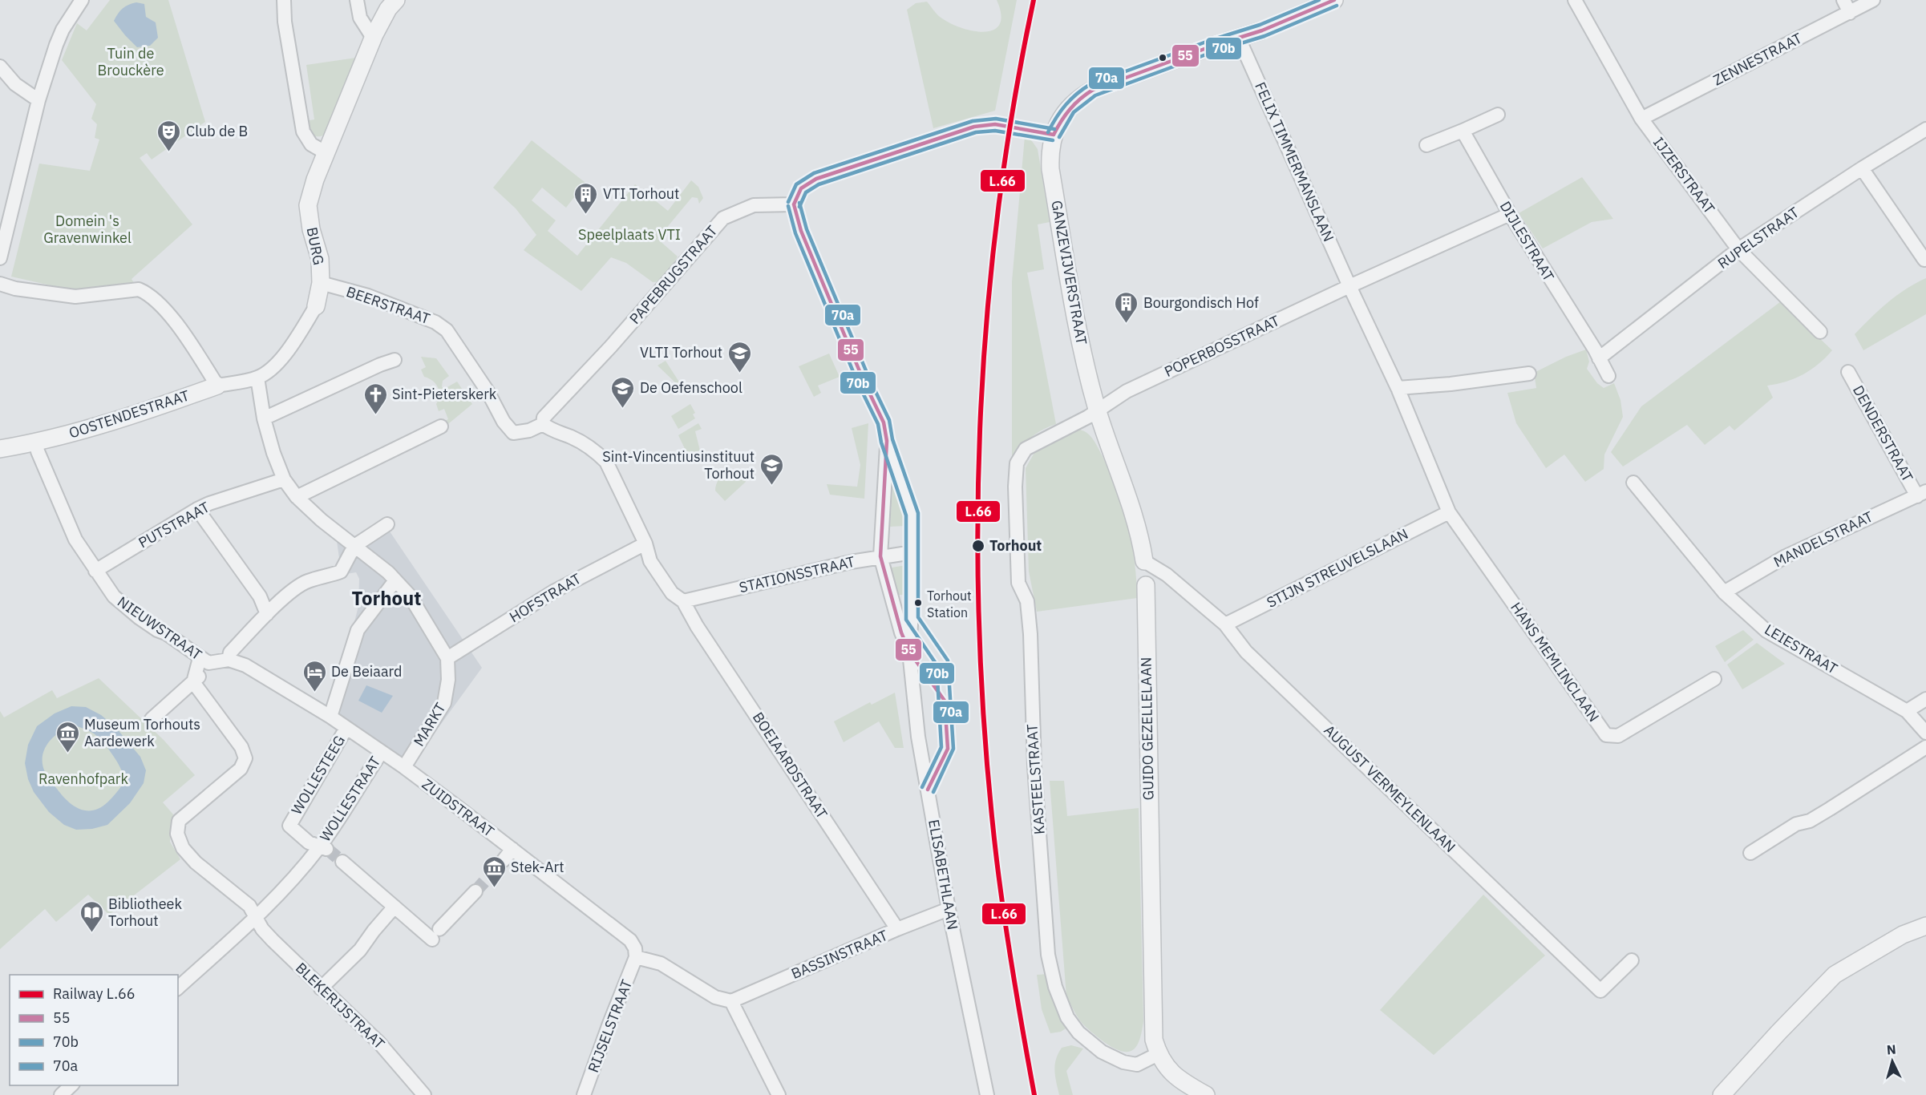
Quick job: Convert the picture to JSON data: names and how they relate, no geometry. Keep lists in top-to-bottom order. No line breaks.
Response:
{"streets":{"street":["ZENNESTRAAT","FELIX TIMMERMANSLAAN","IJZERSTRAAT","RUPELSTRAAT","DIJLESTRAAT","BURG","GANZEVIJVERSTRAAT","PAPEBRUGSTRAAT","BEERSTRAAT","POPERBOSSTRAAT","OOSTENDESTRAAT","DENDERSTRAAT","PUTSTRAAT","MANDELSTRAAT","STIJN STREUVELSLAAN","STATIONSSTRAAT","HOFSTRAAT","NIEUWSTRAAT","LEIESTRAAT","HANS MEMLINCLAAN","MARKT","GUIDO GEZELLELAAN","BOEIAARDSTRAAT","WOLLESTEEG","KASTEELSTRAAT","AUGUST VERMEYLENLAAN","WOLLESTRAAT","ZUIDSTRAAT","ELISABETHLAAN","BASSINSTRAAT","BLEKERIJSTRAAT","RIJSELSTRAAT"]},"crossings":[["ZENNESTRAAT","IJZERSTRAAT"],["FELIX TIMMERMANSLAAN","GANZEVIJVERSTRAAT"],["FELIX TIMMERMANSLAAN","POPERBOSSTRAAT"],["IJZERSTRAAT","RUPELSTRAAT"],["RUPELSTRAAT","DIJLESTRAAT"],["DIJLESTRAAT","POPERBOSSTRAAT"],["BURG","BEERSTRAAT"],["BURG","OOSTENDESTRAAT"],["BURG","MARKT"],["GANZEVIJVERSTRAAT","POPERBOSSTRAAT"],["GANZEVIJVERSTRAAT","GUIDO GEZELLELAAN"],["GANZEVIJVERSTRAAT","KASTEELSTRAAT"],["PAPEBRUGSTRAAT","BEERSTRAAT"],["PAPEBRUGSTRAAT","BOEIAARDSTRAAT"],["BEERSTRAAT","BOEIAARDSTRAAT"],["POPERBOSSTRAAT","GUIDO GEZELLELAAN"],["POPERBOSSTRAAT","KASTEELSTRAAT"],["OOSTENDESTRAAT","NIEUWSTRAAT"],["OOSTENDESTRAAT","MARKT"],["DENDERSTRAAT","MANDELSTRAAT"],["PUTSTRAAT","NIEUWSTRAAT"],["PUTSTRAAT","MARKT"],["MANDELSTRAAT","LEIESTRAAT"],["STIJN STREUVELSLAAN","HANS MEMLINCLAAN"],["STIJN STREUVELSLAAN","AUGUST VERMEYLENLAAN"],["STATIONSSTRAAT","BOEIAARDSTRAAT"],["STATIONSSTRAAT","ELISABETHLAAN"],["HOFSTRAAT","MARKT"],["HOFSTRAAT","BOEIAARDSTRAAT"],["MARKT","ZUIDSTRAAT"],["GUIDO GEZELLELAAN","KASTEELSTRAAT"],["GUIDO GEZELLELAAN","AUGUST VERMEYLENLAAN"],["BOEIAARDSTRAAT","BASSINSTRAAT"],["WOLLESTEEG","WOLLESTRAAT"],["WOLLESTRAAT","BLEKERIJSTRAAT"],["ZUIDSTRAAT","RIJSELSTRAAT"],["ELISABETHLAAN","BASSINSTRAAT"]],"districts":["Torhout"],"parks":["Tuin de Brouckère","Domein 's Gravenwinkel","Speelplaats VTI","Ravenhofpark"],"places":{"theatre":["Club de B"],"building":["VTI Torhout","Bourgondisch Hof"],"school or university":["VLTI Torhout","De Oefenschool","Sint-Vincentiusinstituut Torhout"],"church":["Sint-Pieterskerk"],"other":["Torhout","Torhout Station"],"hotel":["De Beiaard"],"museum":["Museum Torhouts Aardewerk","Stek-Art"],"library":["Bibliotheek Torhout"]},"lines":["rail line L.66","transit line 55","transit line 70a","transit line 70b"],"legend":["Railway L.66","55","70b","70a"],"north":"top"}
